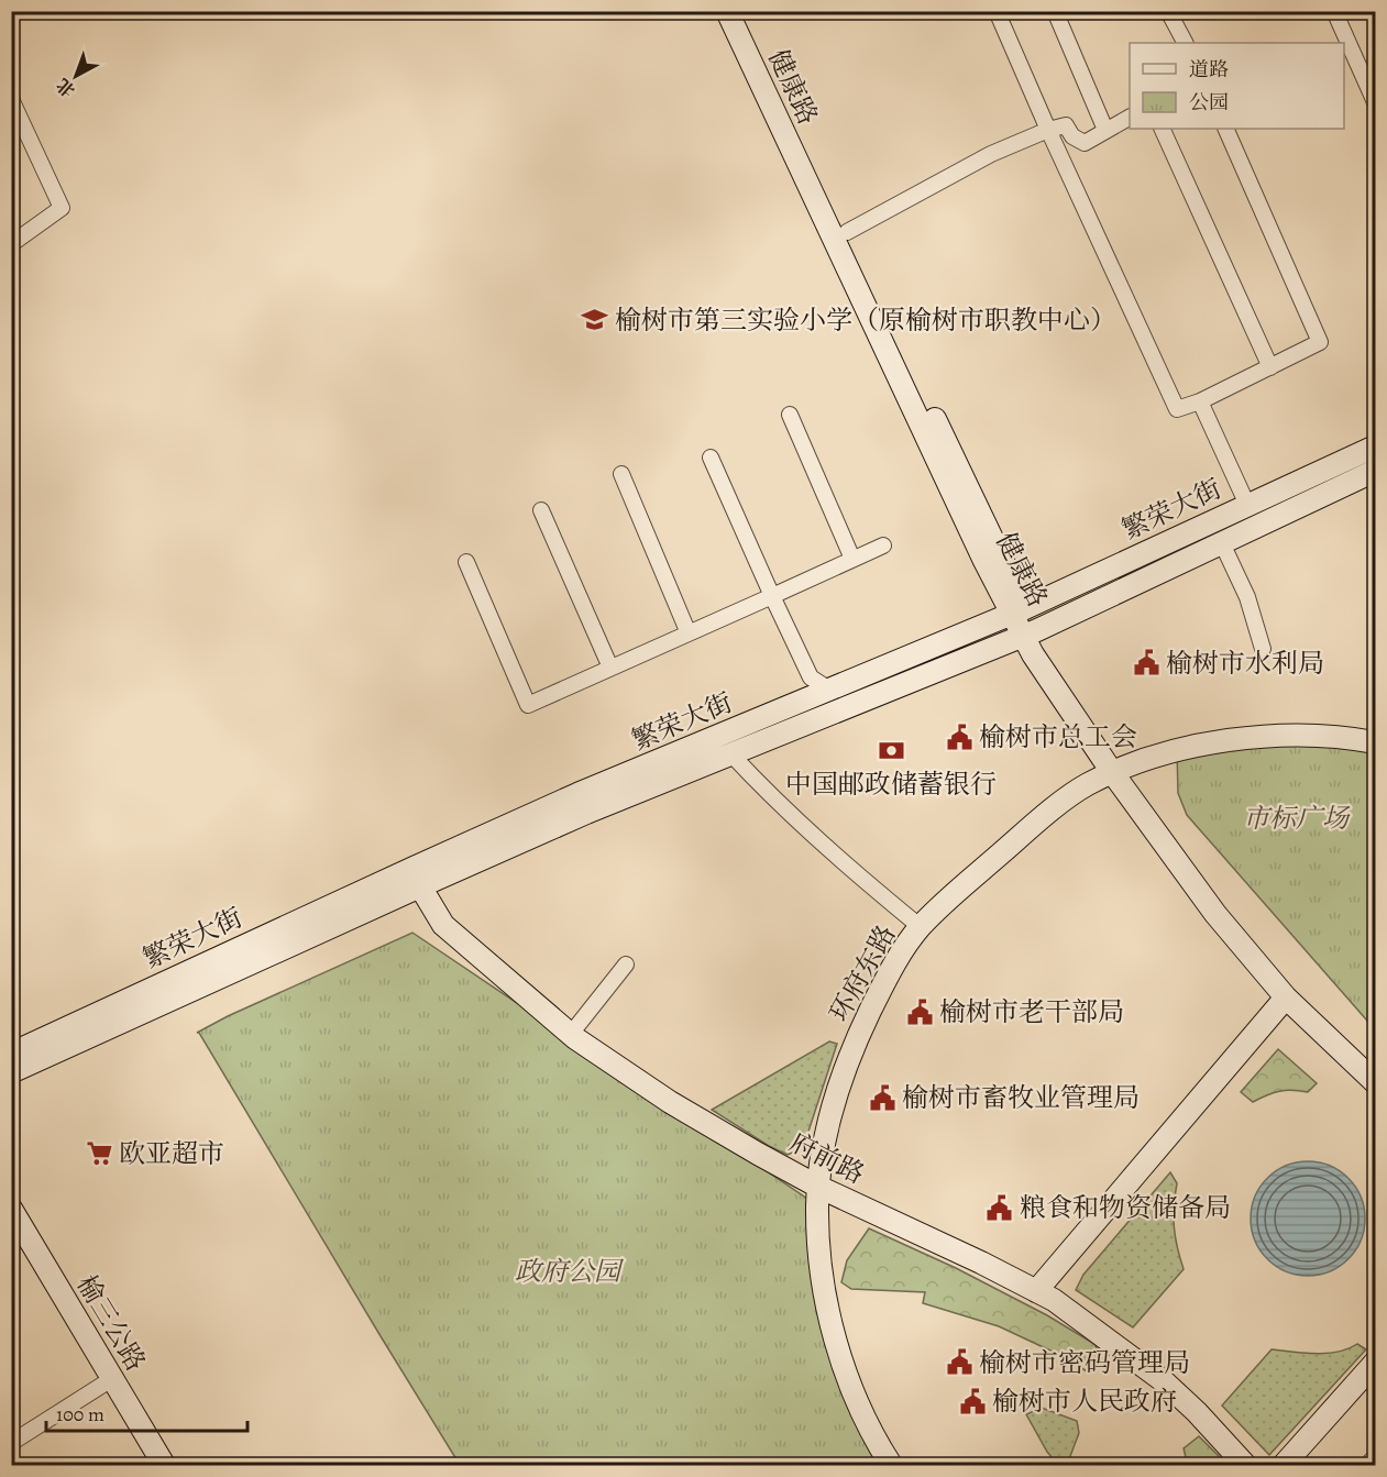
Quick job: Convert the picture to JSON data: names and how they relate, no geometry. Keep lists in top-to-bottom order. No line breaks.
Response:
{"streets":{"main road":["健康路","繁荣大街","环府东路","府前路","榆三公路"]},"crossings":[["健康路","繁荣大街"],["健康路","环府东路"],["繁荣大街","府前路"],["环府东路","府前路"]],"parks":["市标广场","政府公园"],"places":{"school or university":["榆树市第三实验小学（原榆树市职教中心）"],"public building":["榆树市水利局","榆树市总工会","榆树市老干部局","榆树市畜牧业管理局","粮食和物资储备局","榆树市密码管理局","榆树市人民政府"],"bank":["中国邮政储蓄银行"],"supermarket":["欧亚超市"]},"legend":["道路","公园"],"scale_bar":"100 m","north":"bottom left"}
